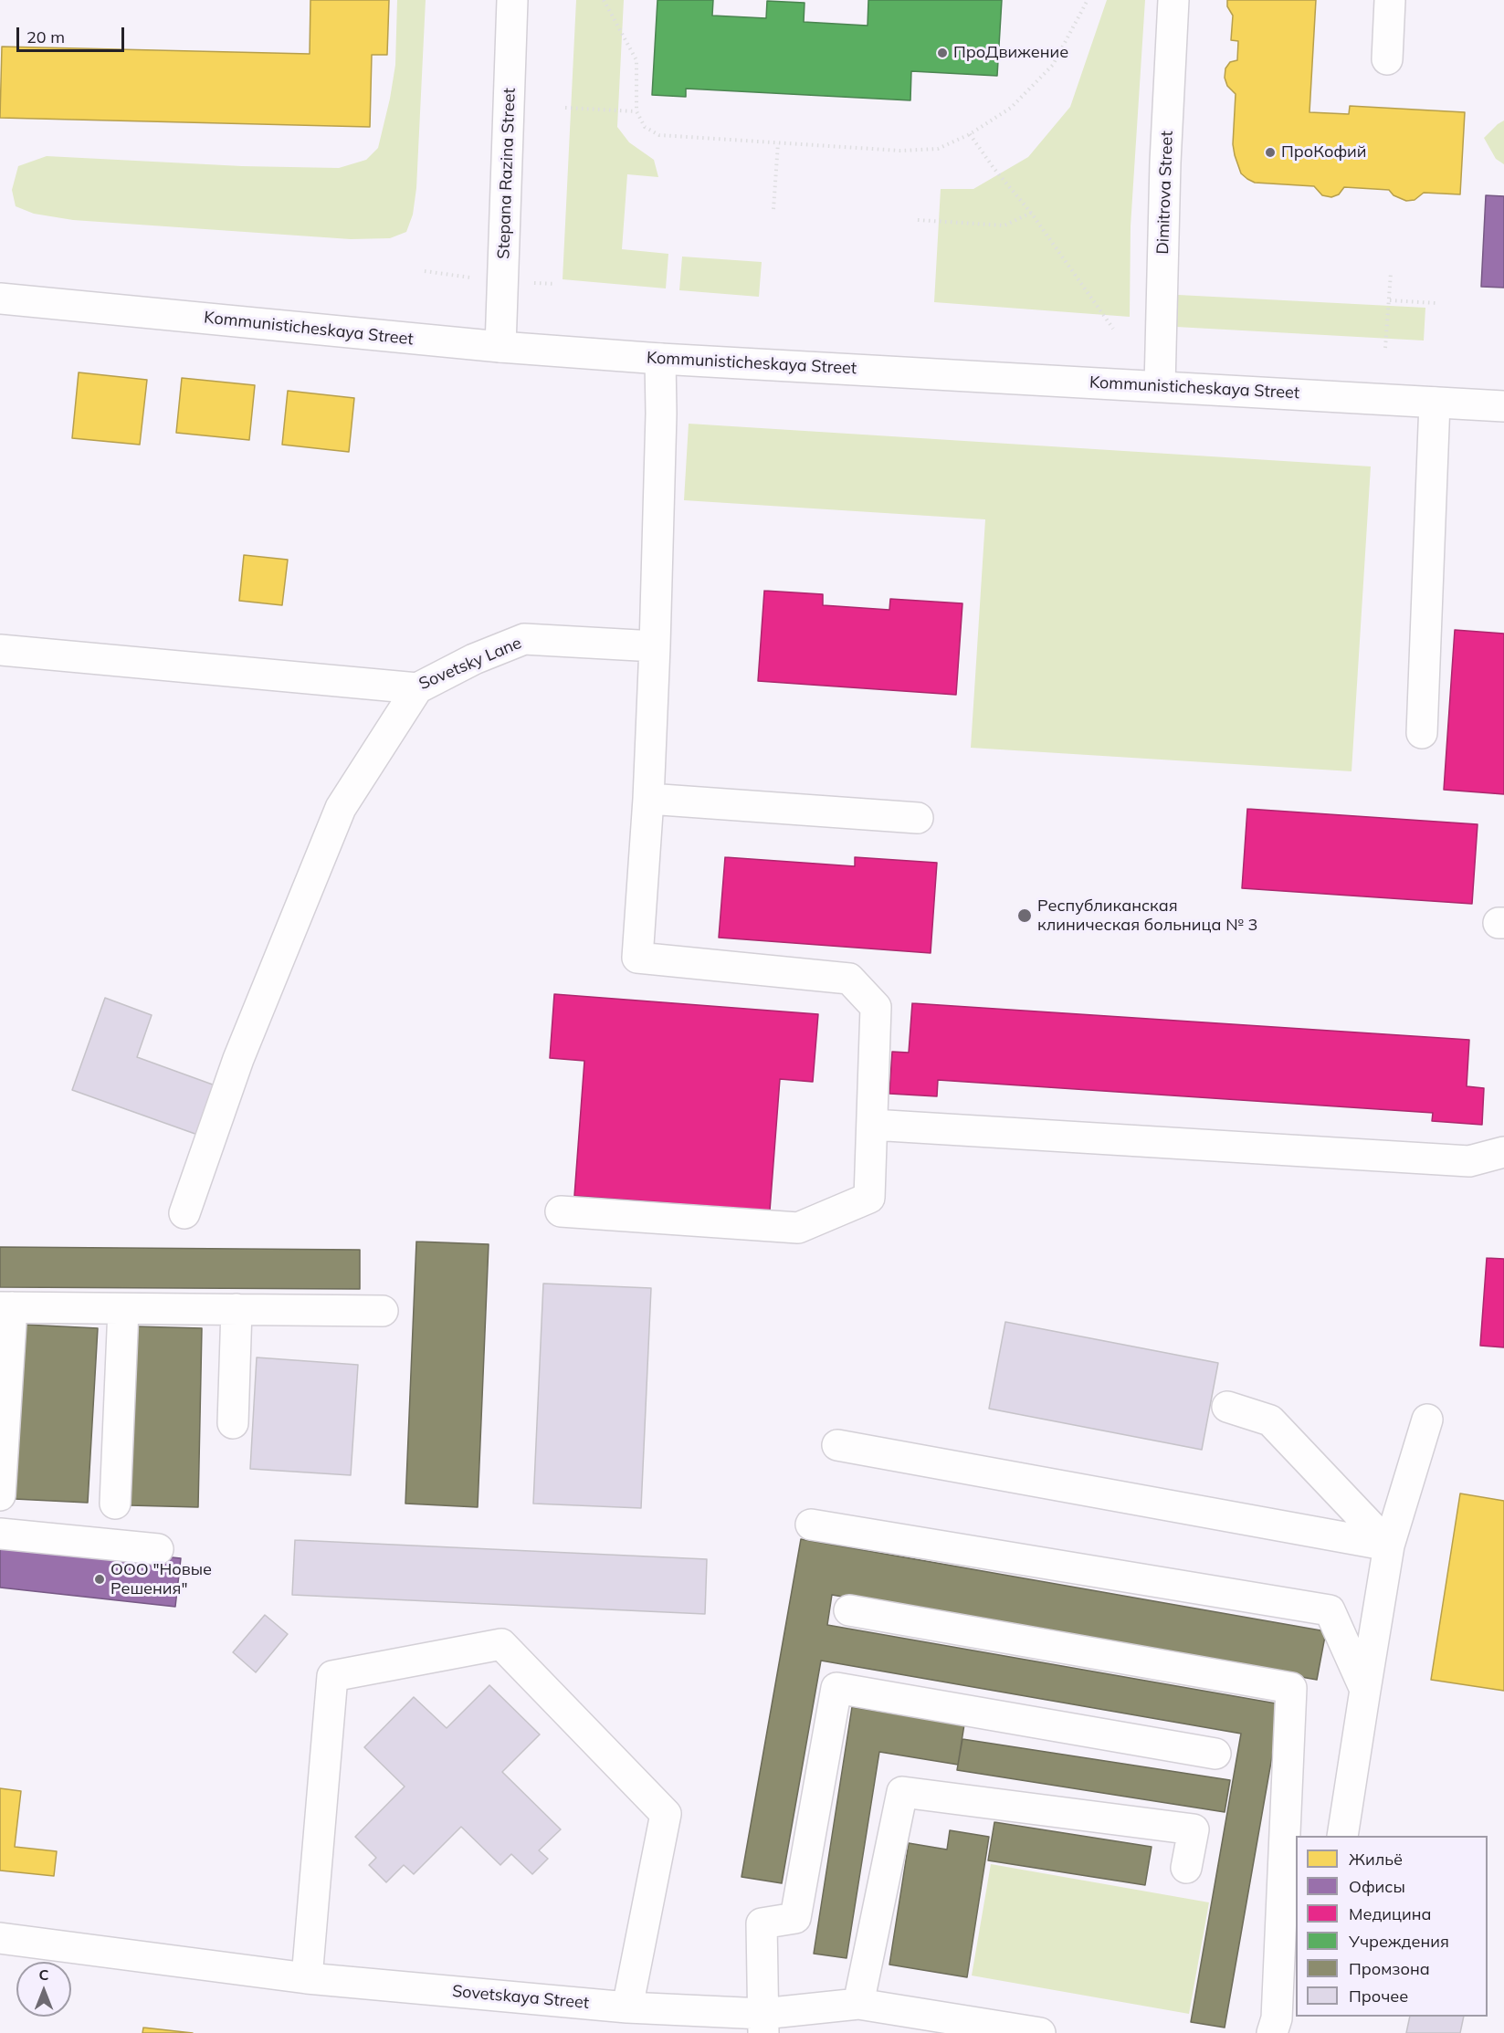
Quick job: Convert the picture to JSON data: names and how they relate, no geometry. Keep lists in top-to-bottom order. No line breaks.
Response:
{"streets":{"street":["Stepana Razina Street","Dimitrova Street","Kommunisticheskaya Street","Sovetsky Lane","Sovetskaya Street"]},"crossings":[["Stepana Razina Street","Kommunisticheskaya Street"],["Dimitrova Street","Kommunisticheskaya Street"]],"places":["ПроДвижение","ПроКофий","Республиканская клиническая больница № 3","ООО \"Новые Решения\""],"legend":["Жильё","Офисы","Медицина","Учреждения","Промзона","Прочее"],"scale_bar":"20 m","north":"top"}
